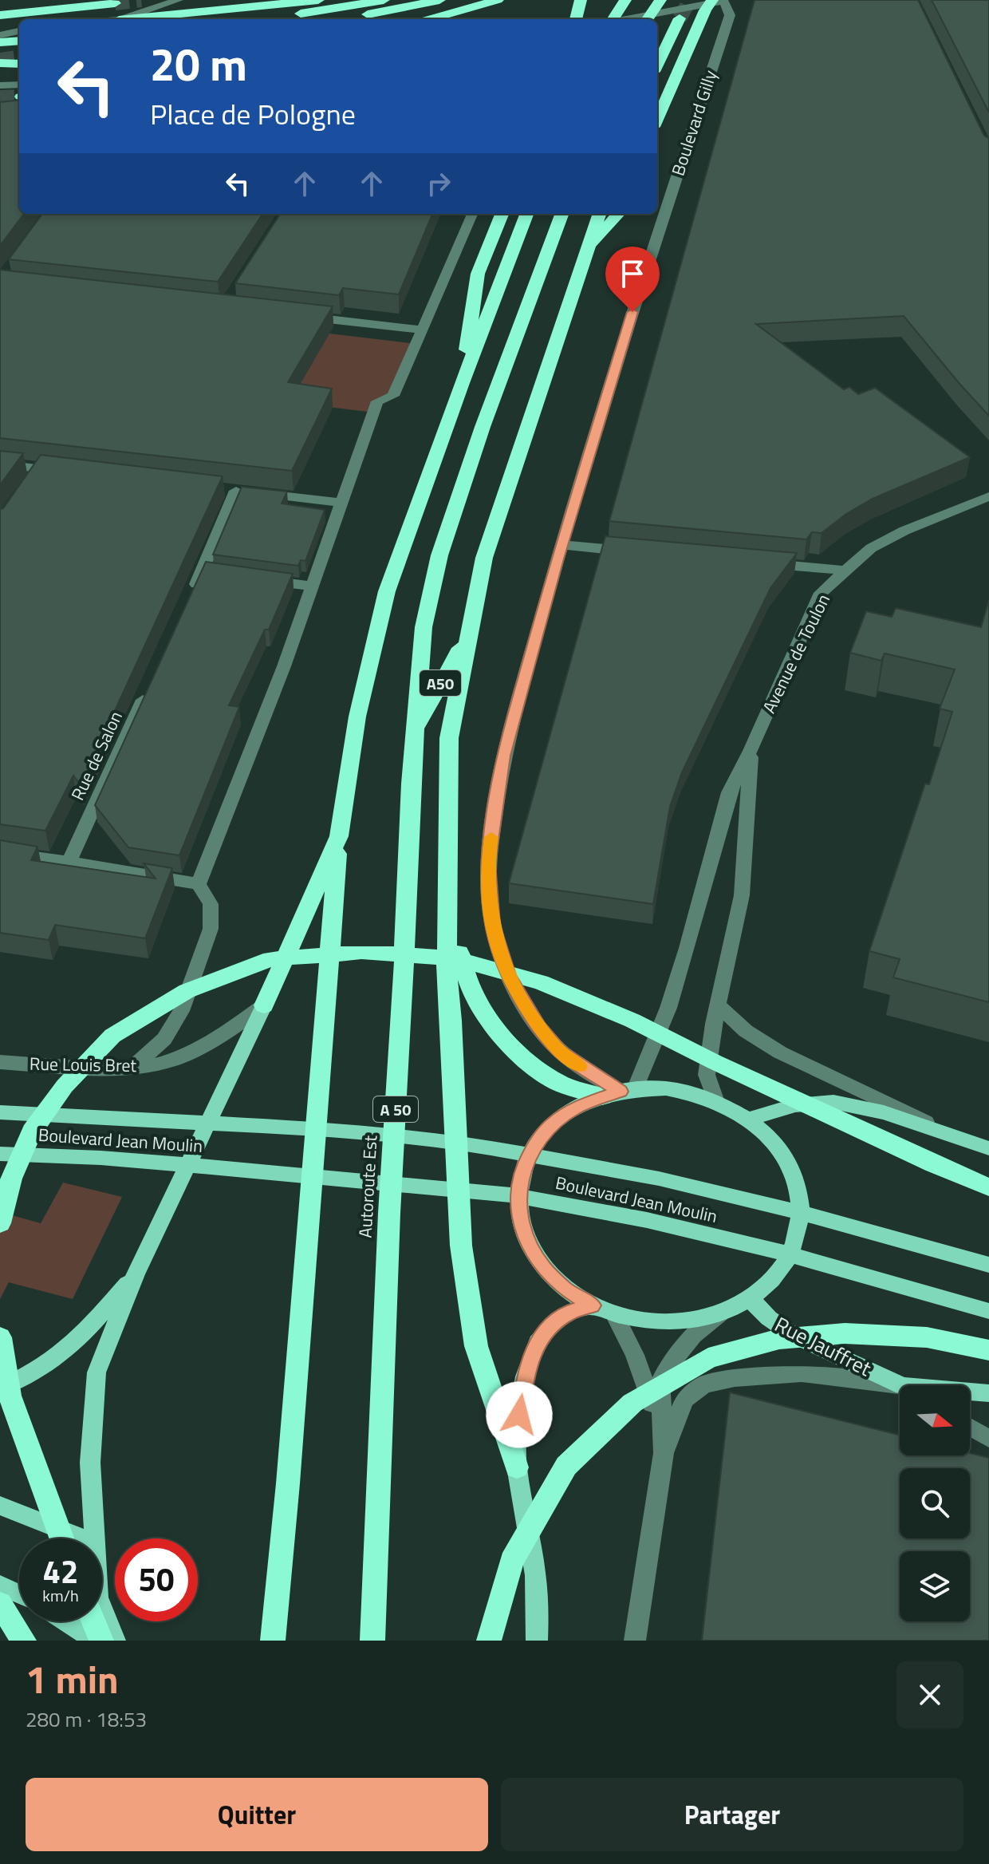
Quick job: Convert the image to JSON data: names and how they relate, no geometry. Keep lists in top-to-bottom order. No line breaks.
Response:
{"streets":{"highway":["A50","A 50","Autoroute Est"],"main road":["Boulevard Jean Moulin","Rue Jauffret"],"street":["Boulevard Gilly","Avenue de Toulon","Rue de Salon","Rue Louis Bret"]},"crossings":[["Boulevard Gilly","Avenue de Toulon"]],"north":"right","page":{"turn":["20 m","Place de Pologne"],"speed":"42 km/h","limit":"50","heading":["1 min","280 m · 18:53"],"buttons":["Quitter","Partager"]}}
